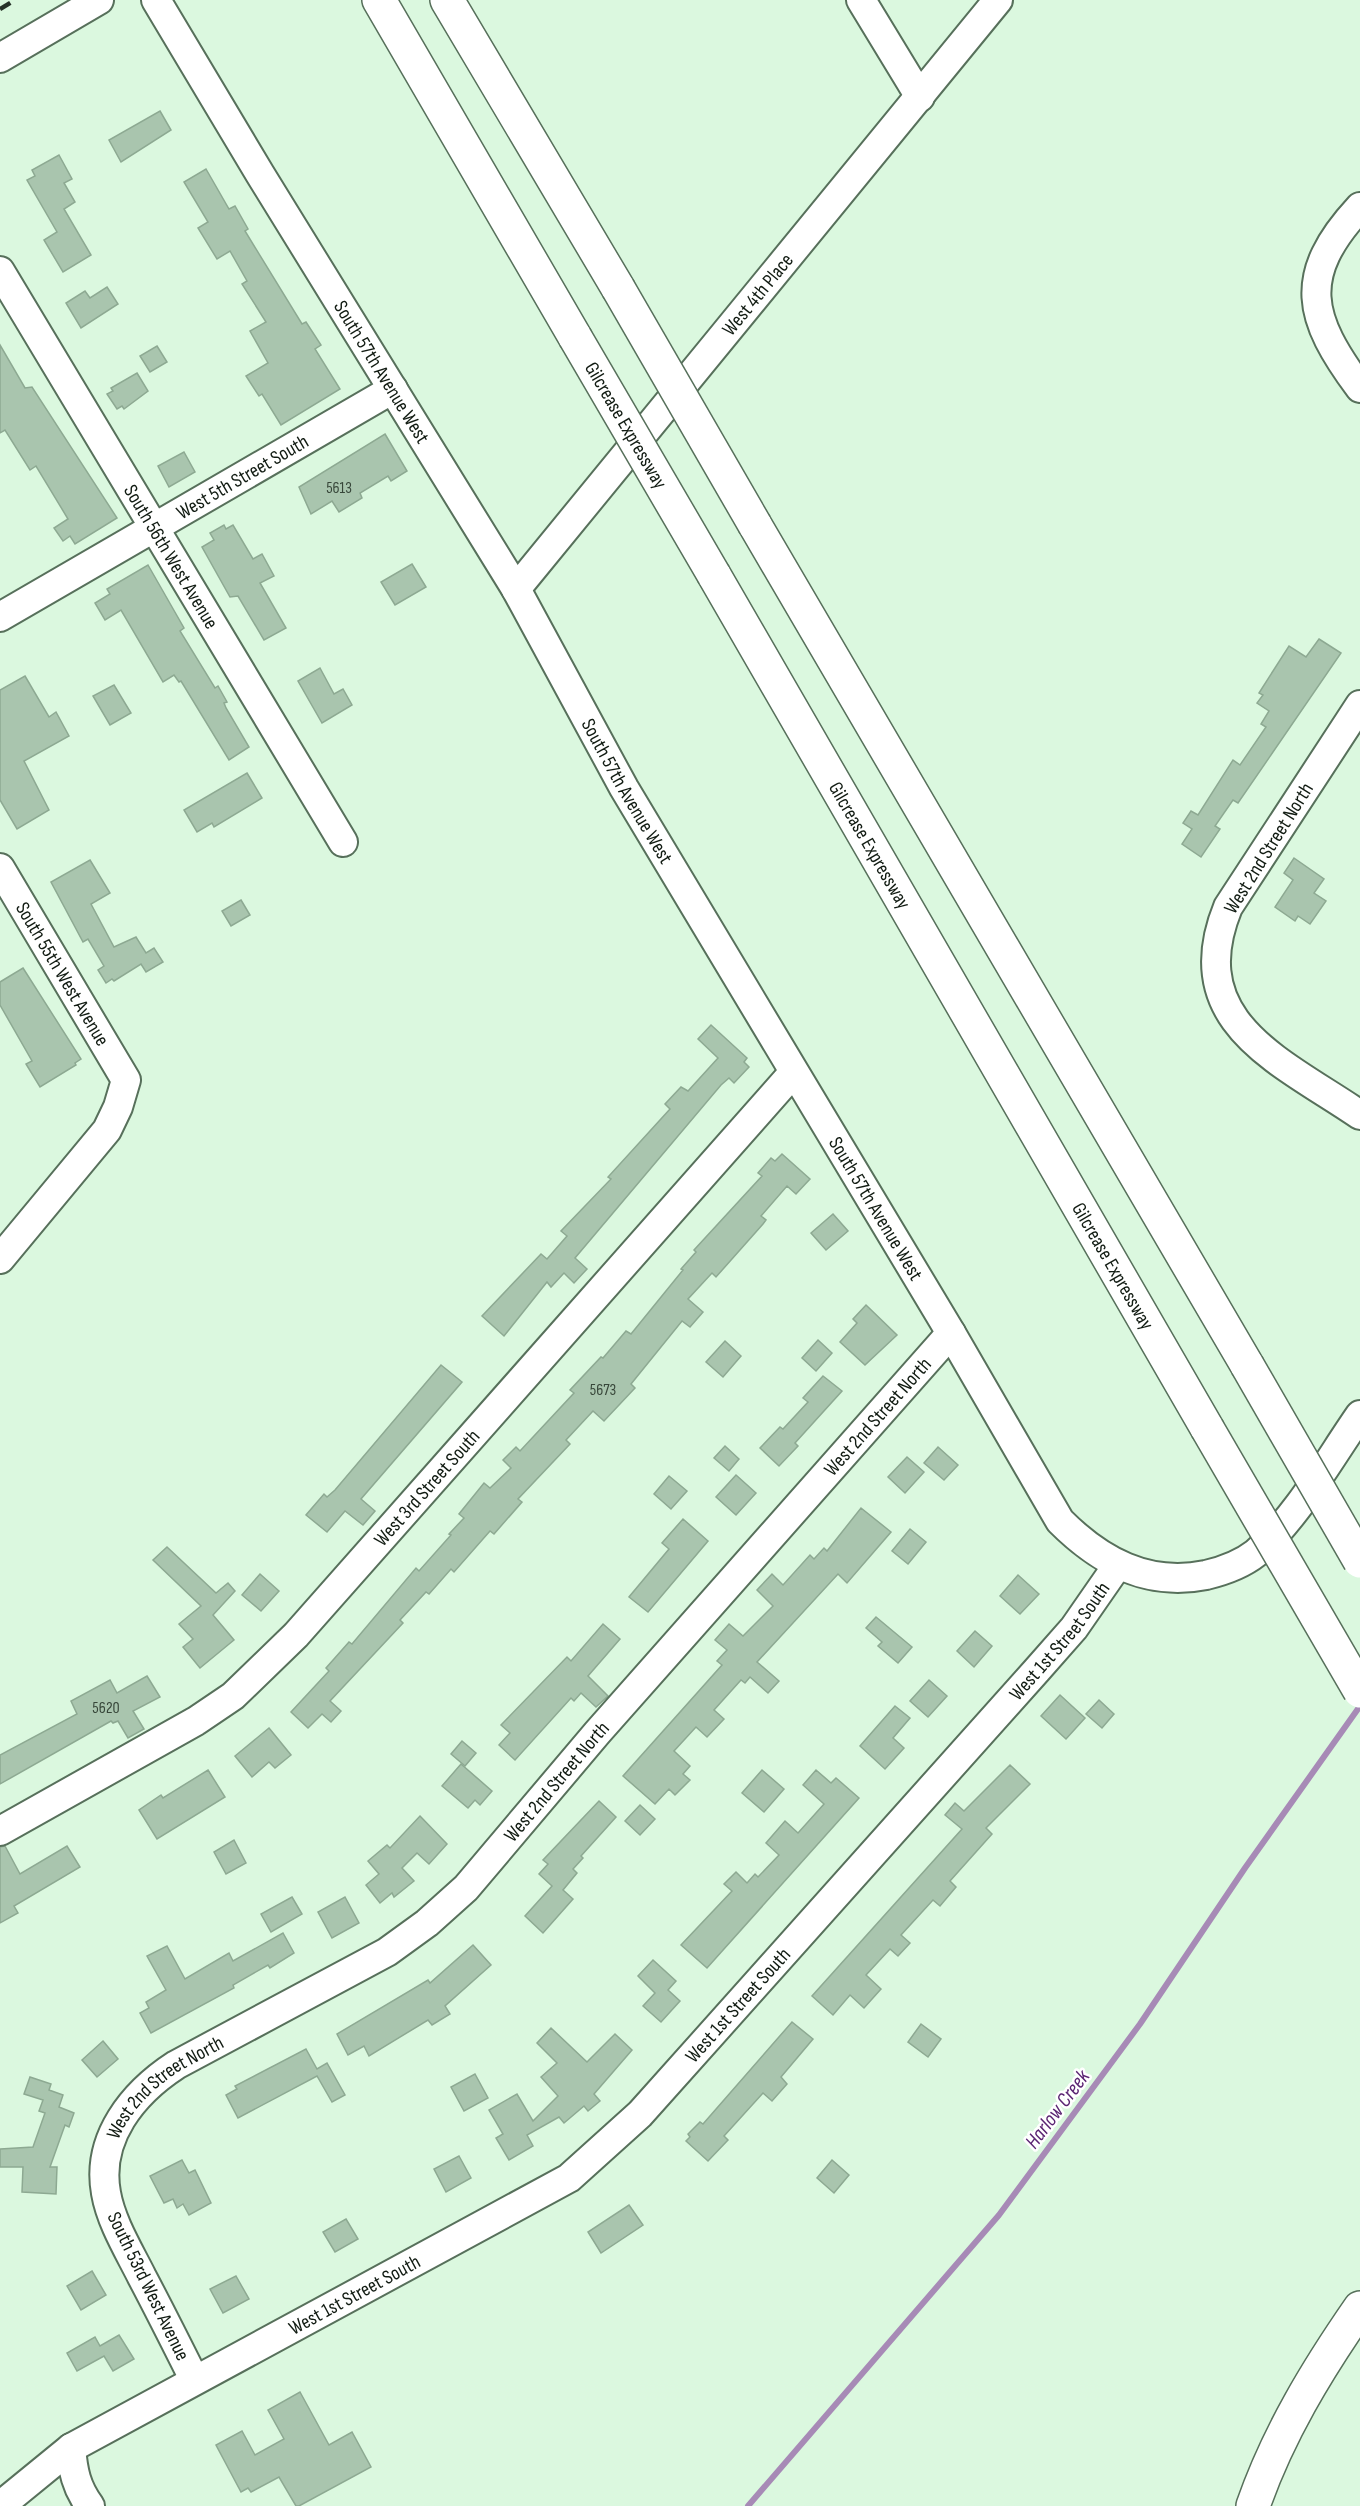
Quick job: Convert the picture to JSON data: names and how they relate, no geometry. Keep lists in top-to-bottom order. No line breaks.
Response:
{"streets":{"main road":["Gilcrease Expressway"],"street":["West 4th Place","South 57th Avenue West","West 5th Street South","South 56th West Avenue","West 2nd Street North","South 55th West Avenue","West 3rd Street South","West 1st Street South","South 53rd West Avenue"]},"crossings":[["West 4th Place","South 57th Avenue West"],["South 57th Avenue West","West 5th Street South"],["South 57th Avenue West","West 2nd Street North"],["South 57th Avenue West","West 3rd Street South"],["South 57th Avenue West","West 1st Street South"],["West 5th Street South","South 56th West Avenue"],["West 2nd Street North","South 53rd West Avenue"],["West 1st Street South","South 53rd West Avenue"]],"water":["Harlow Creek"],"house_numbers":["5613","5673","5620"]}
